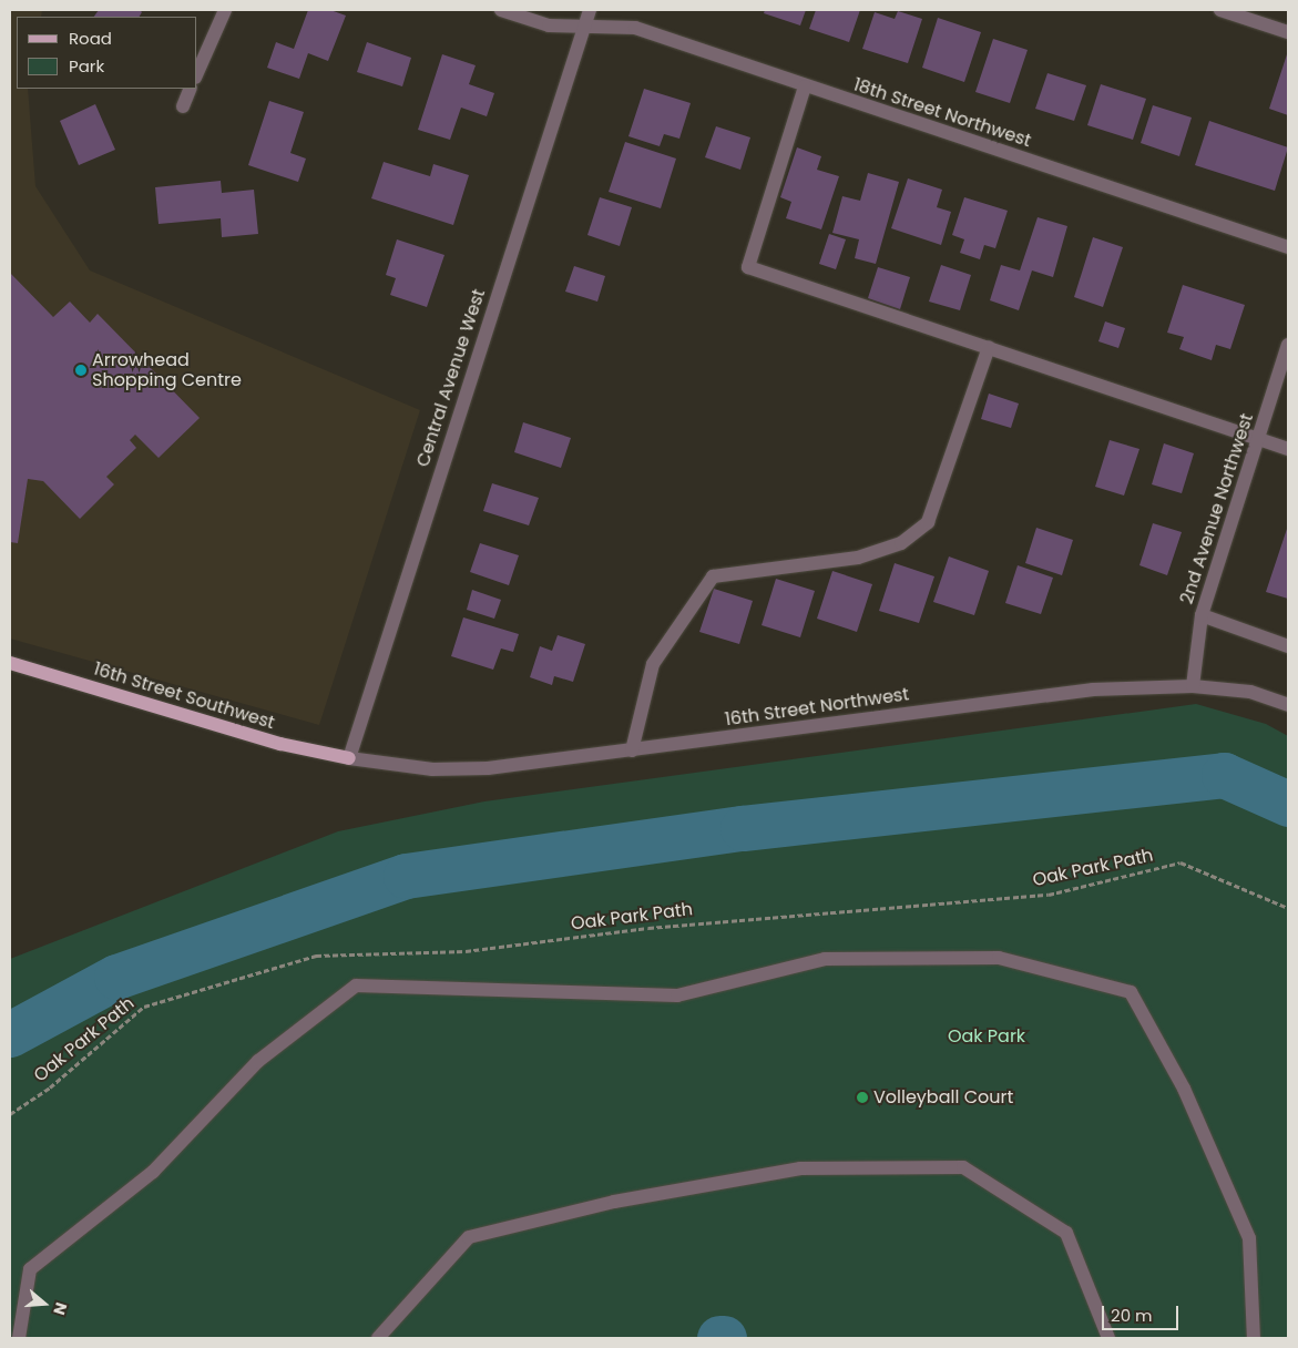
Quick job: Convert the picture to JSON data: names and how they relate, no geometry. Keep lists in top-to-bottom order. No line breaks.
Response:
{"streets":{"main road":["16th Street Southwest"],"street":["18th Street Northwest","Central Avenue West","2nd Avenue Northwest","16th Street Northwest"],"path":["Oak Park Path"]},"crossings":[["18th Street Northwest","Central Avenue West"],["Central Avenue West","16th Street Southwest"],["Central Avenue West","16th Street Northwest"],["2nd Avenue Northwest","16th Street Northwest"],["16th Street Southwest","16th Street Northwest"]],"parks":["Oak Park"],"places":["Arrowhead Shopping Centre","Volleyball Court"],"legend":["Road","Park"],"scale_bar":"20 m","north":"right"}
